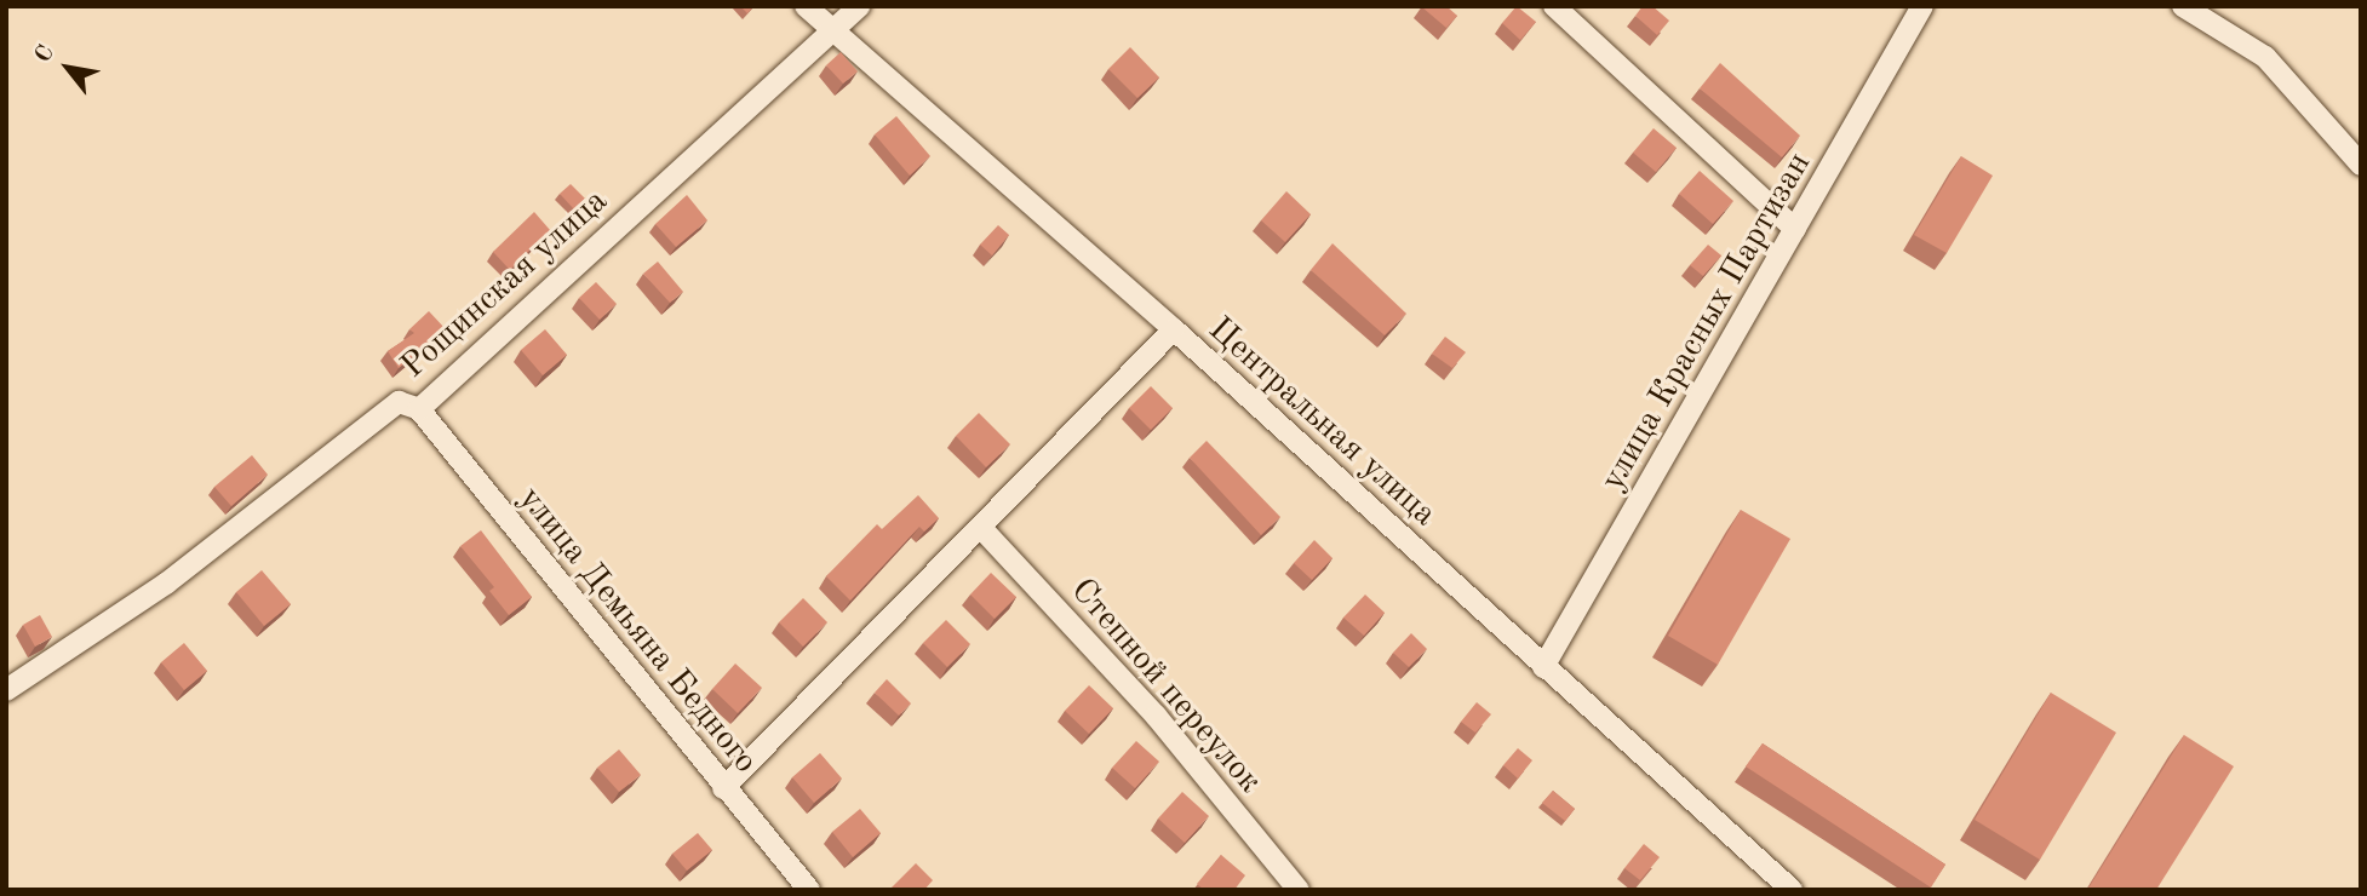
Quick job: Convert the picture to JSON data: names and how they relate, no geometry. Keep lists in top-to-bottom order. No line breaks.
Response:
{"streets":{"street":["Рощинская улица","улица Красных Партизан","Центральная улица","улица Демьяна Бедного","Степной переулок"]},"crossings":[["Рощинская улица","Центральная улица"],["Рощинская улица","улица Демьяна Бедного"],["улица Красных Партизан","Центральная улица"]],"north":"top left"}
